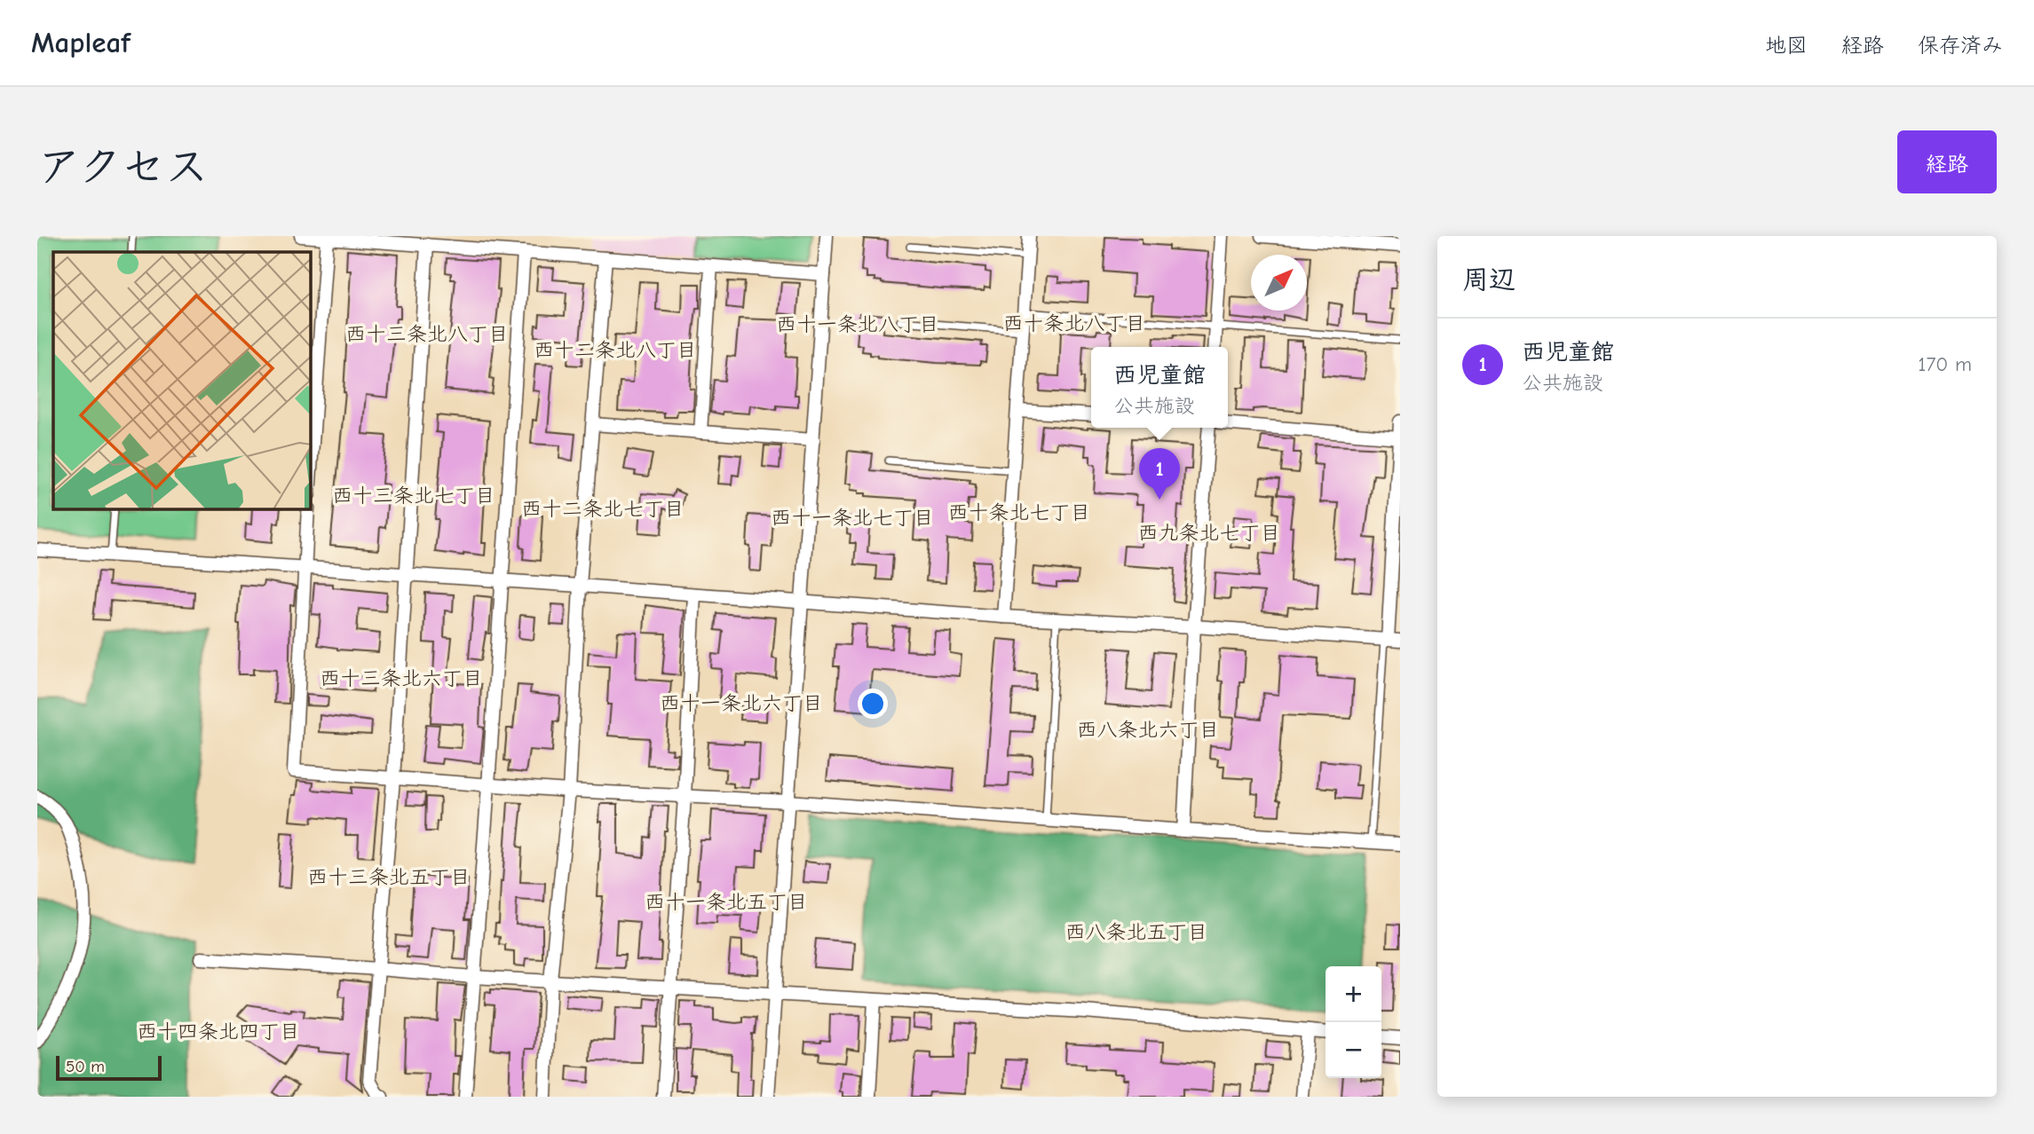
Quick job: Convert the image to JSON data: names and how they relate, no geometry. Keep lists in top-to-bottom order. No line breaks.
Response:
{"districts":["西十条北八丁目","西十一条北八丁目","西十三条北八丁目","西十二条北八丁目","西十三条北七丁目","西十二条北七丁目","西十条北七丁目","西十一条北七丁目","西九条北七丁目","西十三条北六丁目","西十一条北六丁目","西八条北六丁目","西十三条北五丁目","西十一条北五丁目","西八条北五丁目","西十四条北四丁目"],"scale_bar":"50 m","north":"top right","page":{"header":"Mapleaf","nav":["地図","経路","保存済み"],"title":"アクセス","buttons":"経路","heading":"周辺","list":[{"mark":"1","name":"西児童館","note":"公共施設","value":"170 m"}],"popup":["西児童館","公共施設"],"pins":"1","map_buttons":["+","−"],"scale":"50 m"}}
